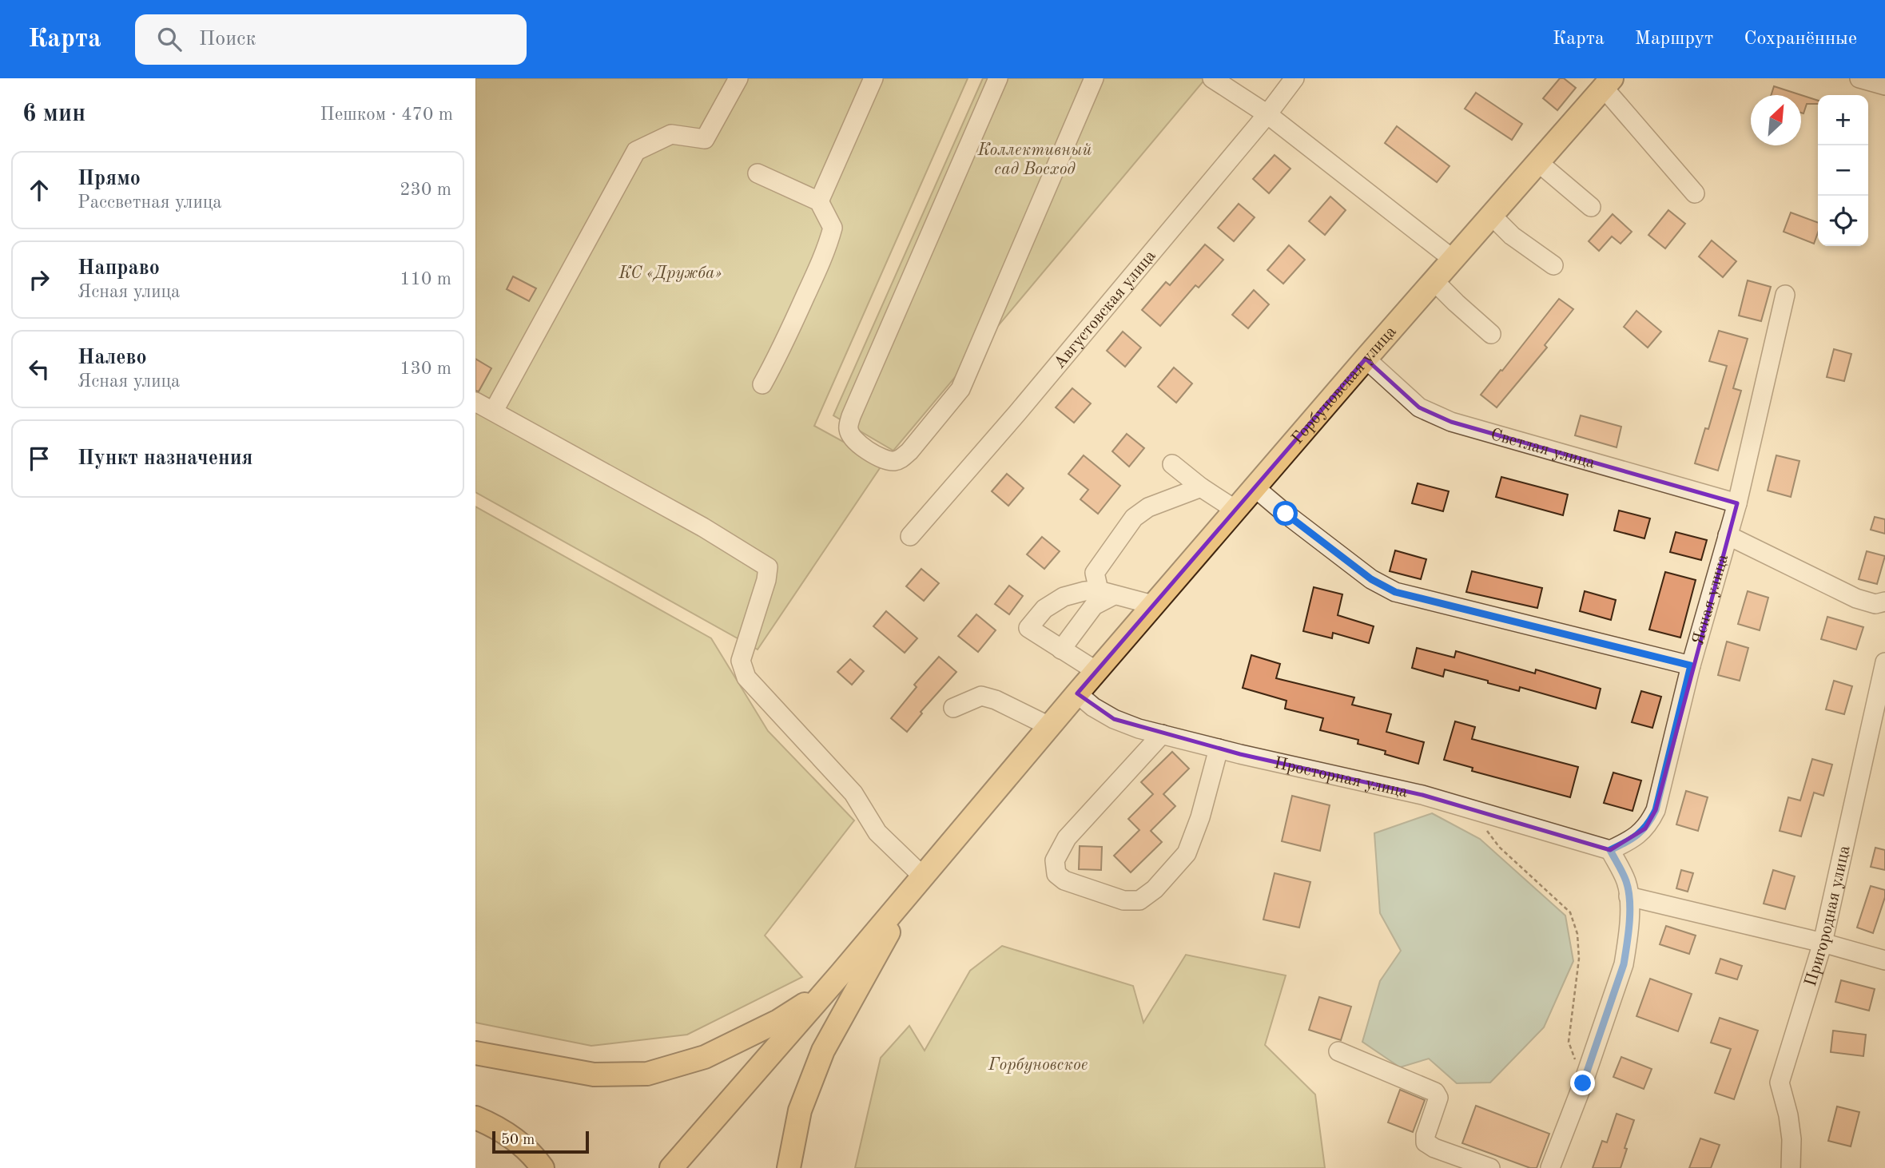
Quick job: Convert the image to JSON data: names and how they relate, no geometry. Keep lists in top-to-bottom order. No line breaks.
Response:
{"streets":{"main road":["Горбуновская улица"],"street":["Августовская улица","Светлая улица","Ясная улица","Просторная улица","Пригородная улица"]},"crossings":[["Горбуновская улица","Светлая улица"],["Горбуновская улица","Просторная улица"],["Светлая улица","Ясная улица"],["Ясная улица","Просторная улица"]],"parks":["Коллективный сад Восход","КС «Дружба»","Горбуновское"],"scale_bar":"50 m","north":"top right","page":{"header":"Карта","search":"Поиск","nav":["Карта","Маршрут","Сохранённые"],"heading":["6 мин","Пешком · 470 m"],"map_buttons":["+","−"],"list":[["Прямо","Рассветная улица","230 m"],["Направо","Ясная улица","110 m"],["Налево","Ясная улица","130 m"],"Пункт назначения"],"scale":"50 m"}}
